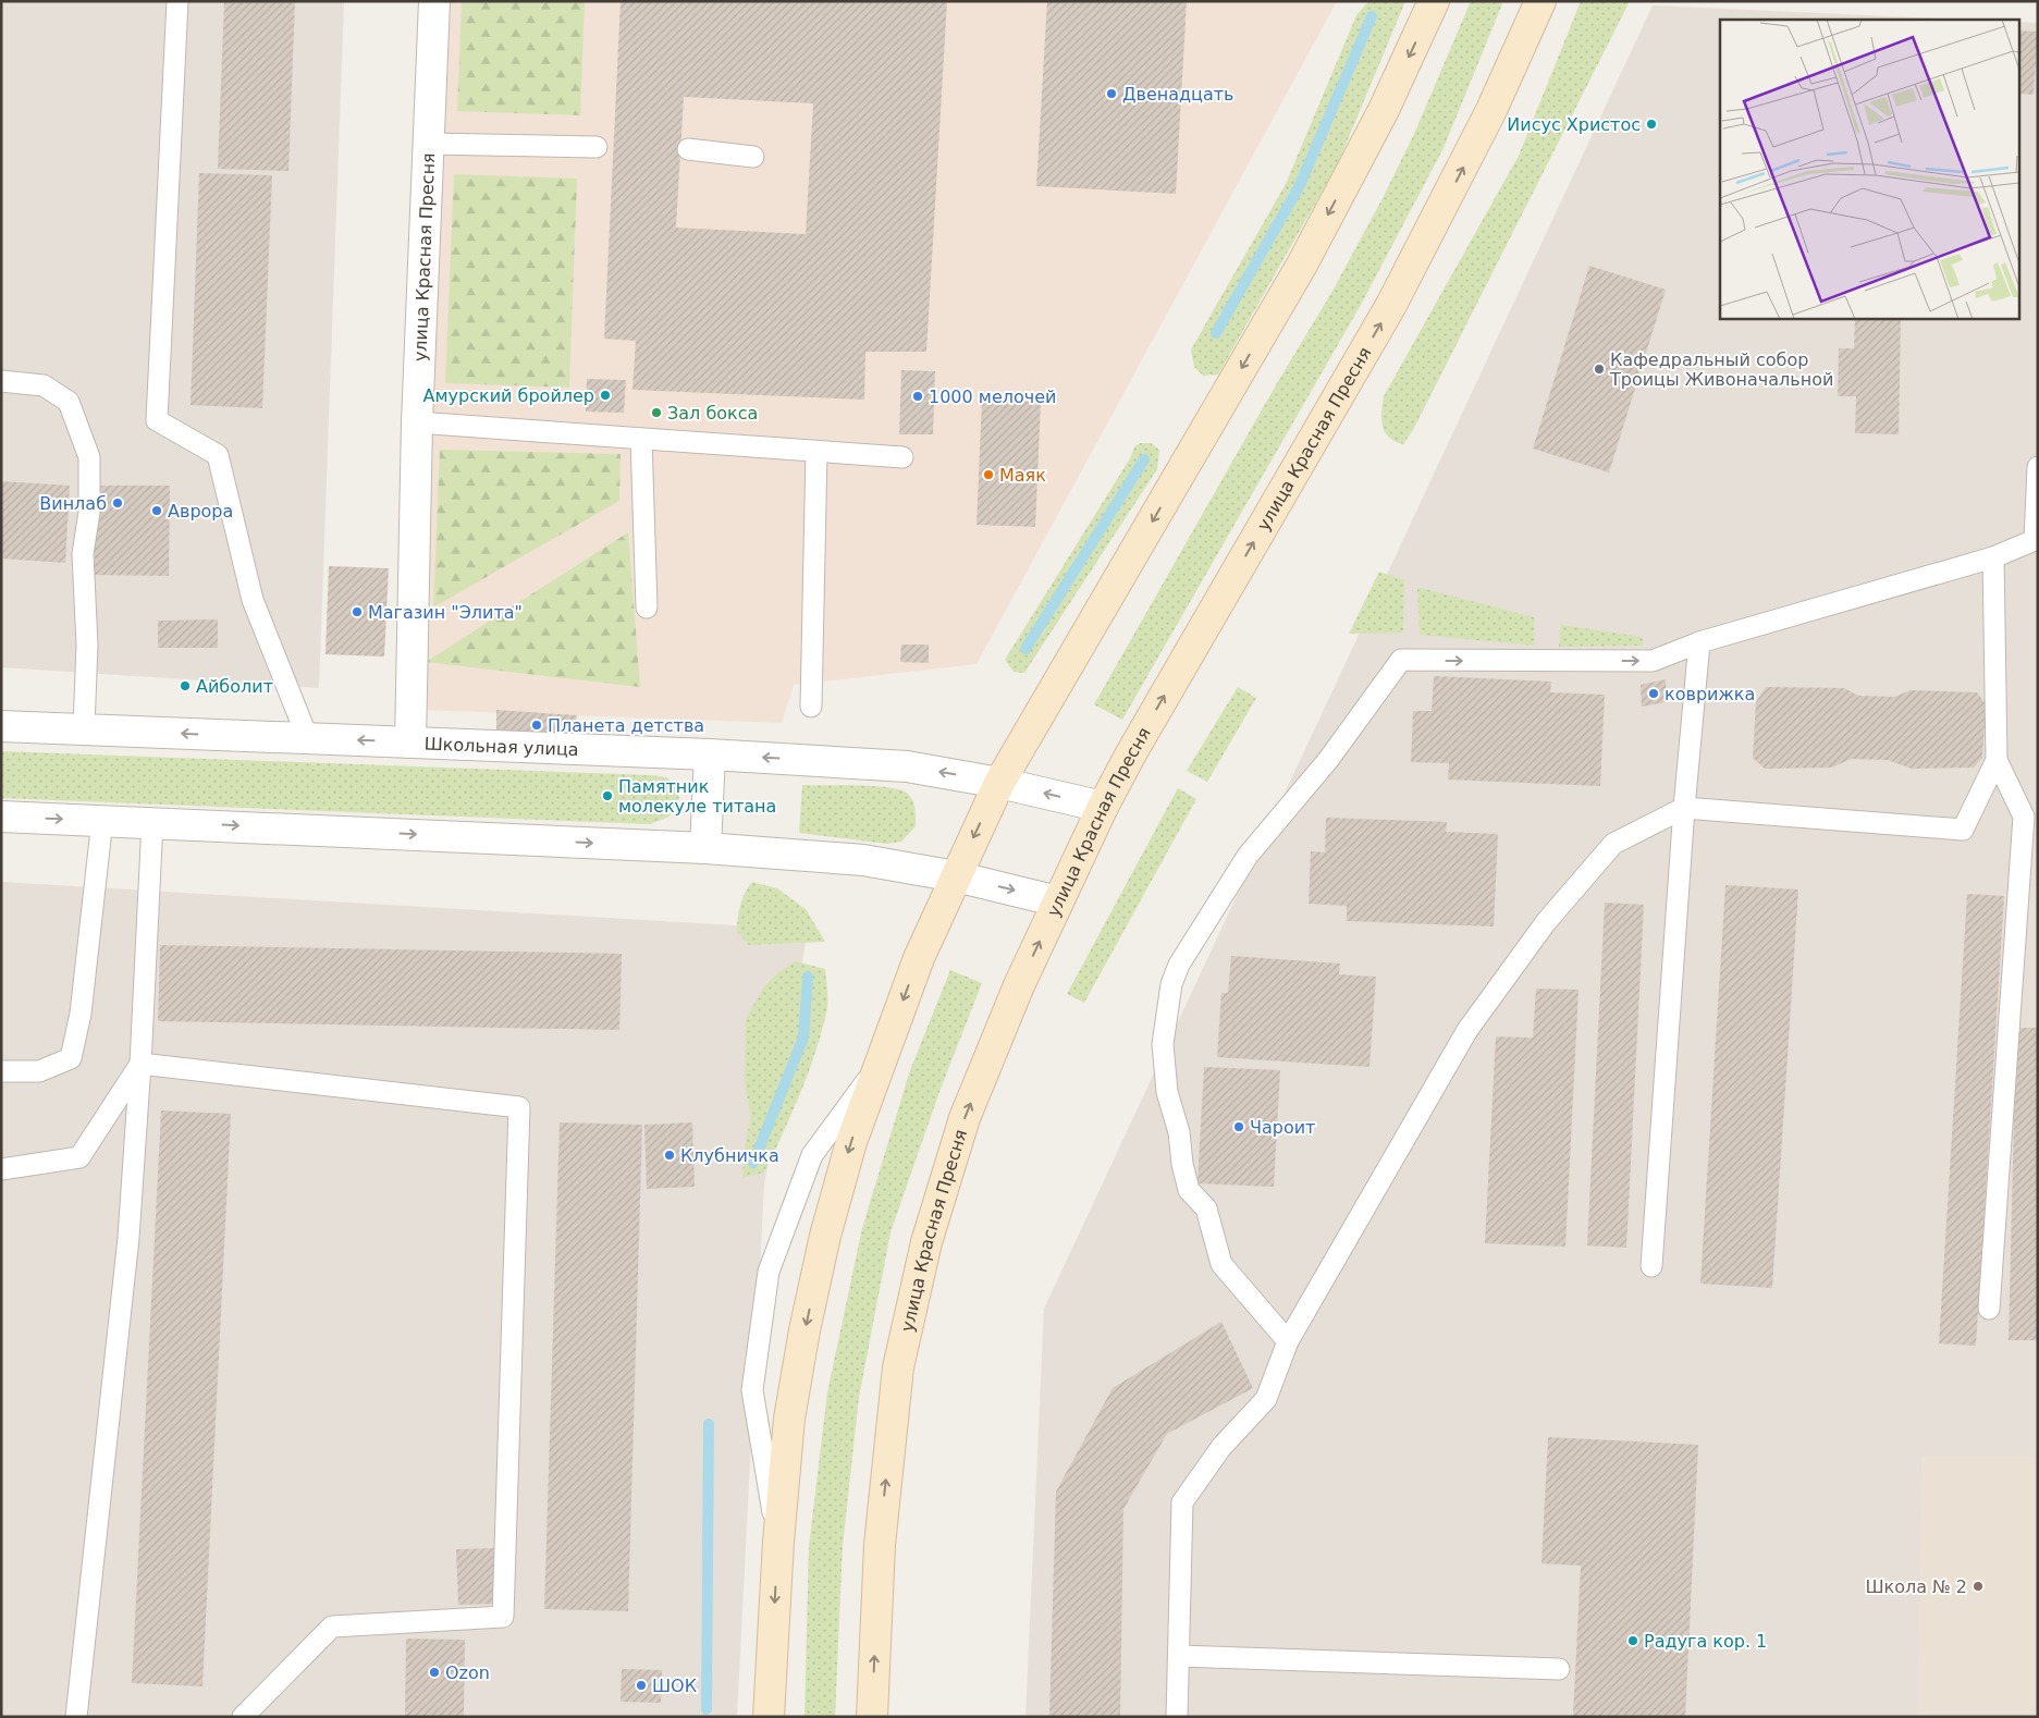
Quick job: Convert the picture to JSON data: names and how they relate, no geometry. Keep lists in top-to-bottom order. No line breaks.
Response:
{"streets":{"street":["улица Красная Пресня","Школьная улица"]},"crossings":[["улица Красная Пресня","Школьная улица"]],"places":["Двенадцать","Иисус Христос","Кафедральный собор Троицы Живоначальной","Амурский бройлер","1000 мелочей","Зал бокса","Маяк","Винлаб","Аврора","Магазин \"Элита\"","Айболит","коврижка","Планета детства","Памятник молекуле титана","Чароит","Клубничка","Школа № 2","Радуга кор. 1","Ozon","ШОК"]}
